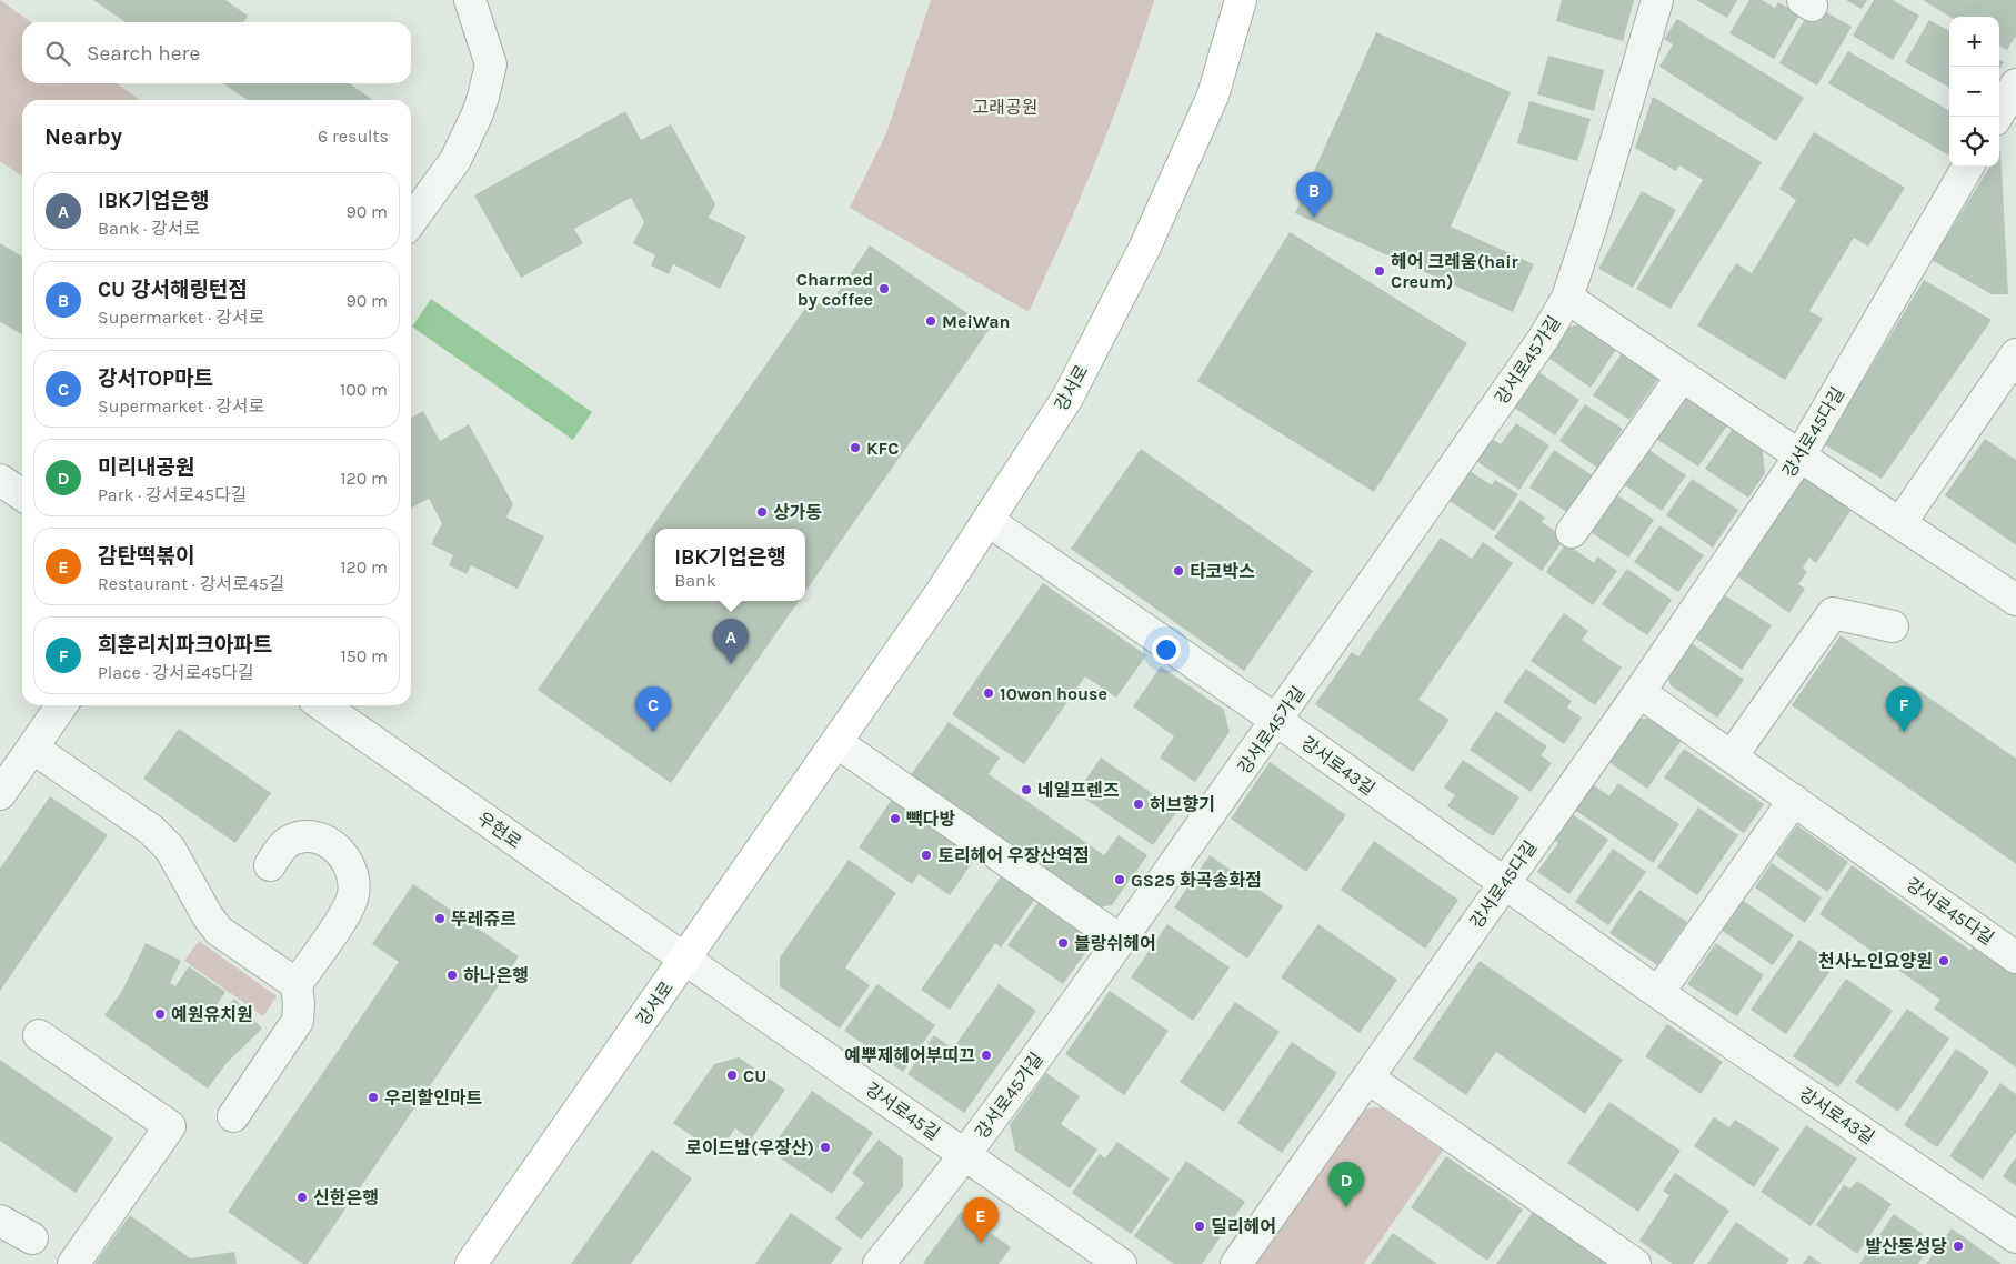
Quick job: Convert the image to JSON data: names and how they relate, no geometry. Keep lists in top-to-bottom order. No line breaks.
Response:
{"streets":{"main road":["강서로"],"street":["강서로45가길","강서로45다길","강서로43길","우현로","강서로45길"]},"crossings":[["강서로45가길","강서로45다길"],["강서로45가길","강서로43길"],["강서로45가길","강서로45길"],["강서로","강서로43길"],["강서로","우현로"],["강서로","강서로45길"],["강서로45다길","강서로43길"],["우현로","강서로45길"]],"parks":["고래공원"],"places":["헤어 크레움(hair Creum)","Charmed by coffee","MeiWan","KFC","상가동","타코박스","10won house","네일프렌즈","허브향기","빽다방","토리헤어 우장산역점","GS25 화곡송화점","뚜레쥬르","블랑쉬헤어","천사노인요양원","하나은행","예원유치원","예뿌제헤어부띠끄","CU","우리할인마트","로이드밤(우장산)","신한은행","딜리헤어","발산동성당"],"page":{"map_buttons":["+","−"],"search":"Search here","heading":["Nearby","6 results"],"pins":["B","A","C","F","D","E"],"list":[{"mark":"A","name":"IBK기업은행","note":"Bank · 강서로","value":"90 m"},{"mark":"B","name":"CU 강서해링턴점","note":"Supermarket · 강서로","value":"90 m"},{"mark":"C","name":"강서TOP마트","note":"Supermarket · 강서로","value":"100 m"},{"mark":"D","name":"미리내공원","note":"Park · 강서로45다길","value":"120 m"},{"mark":"E","name":"감탄떡볶이","note":"Restaurant · 강서로45길","value":"120 m"},{"mark":"F","name":"희훈리치파크아파트","note":"Place · 강서로45다길","value":"150 m"}],"popup":["IBK기업은행","Bank"]}}
